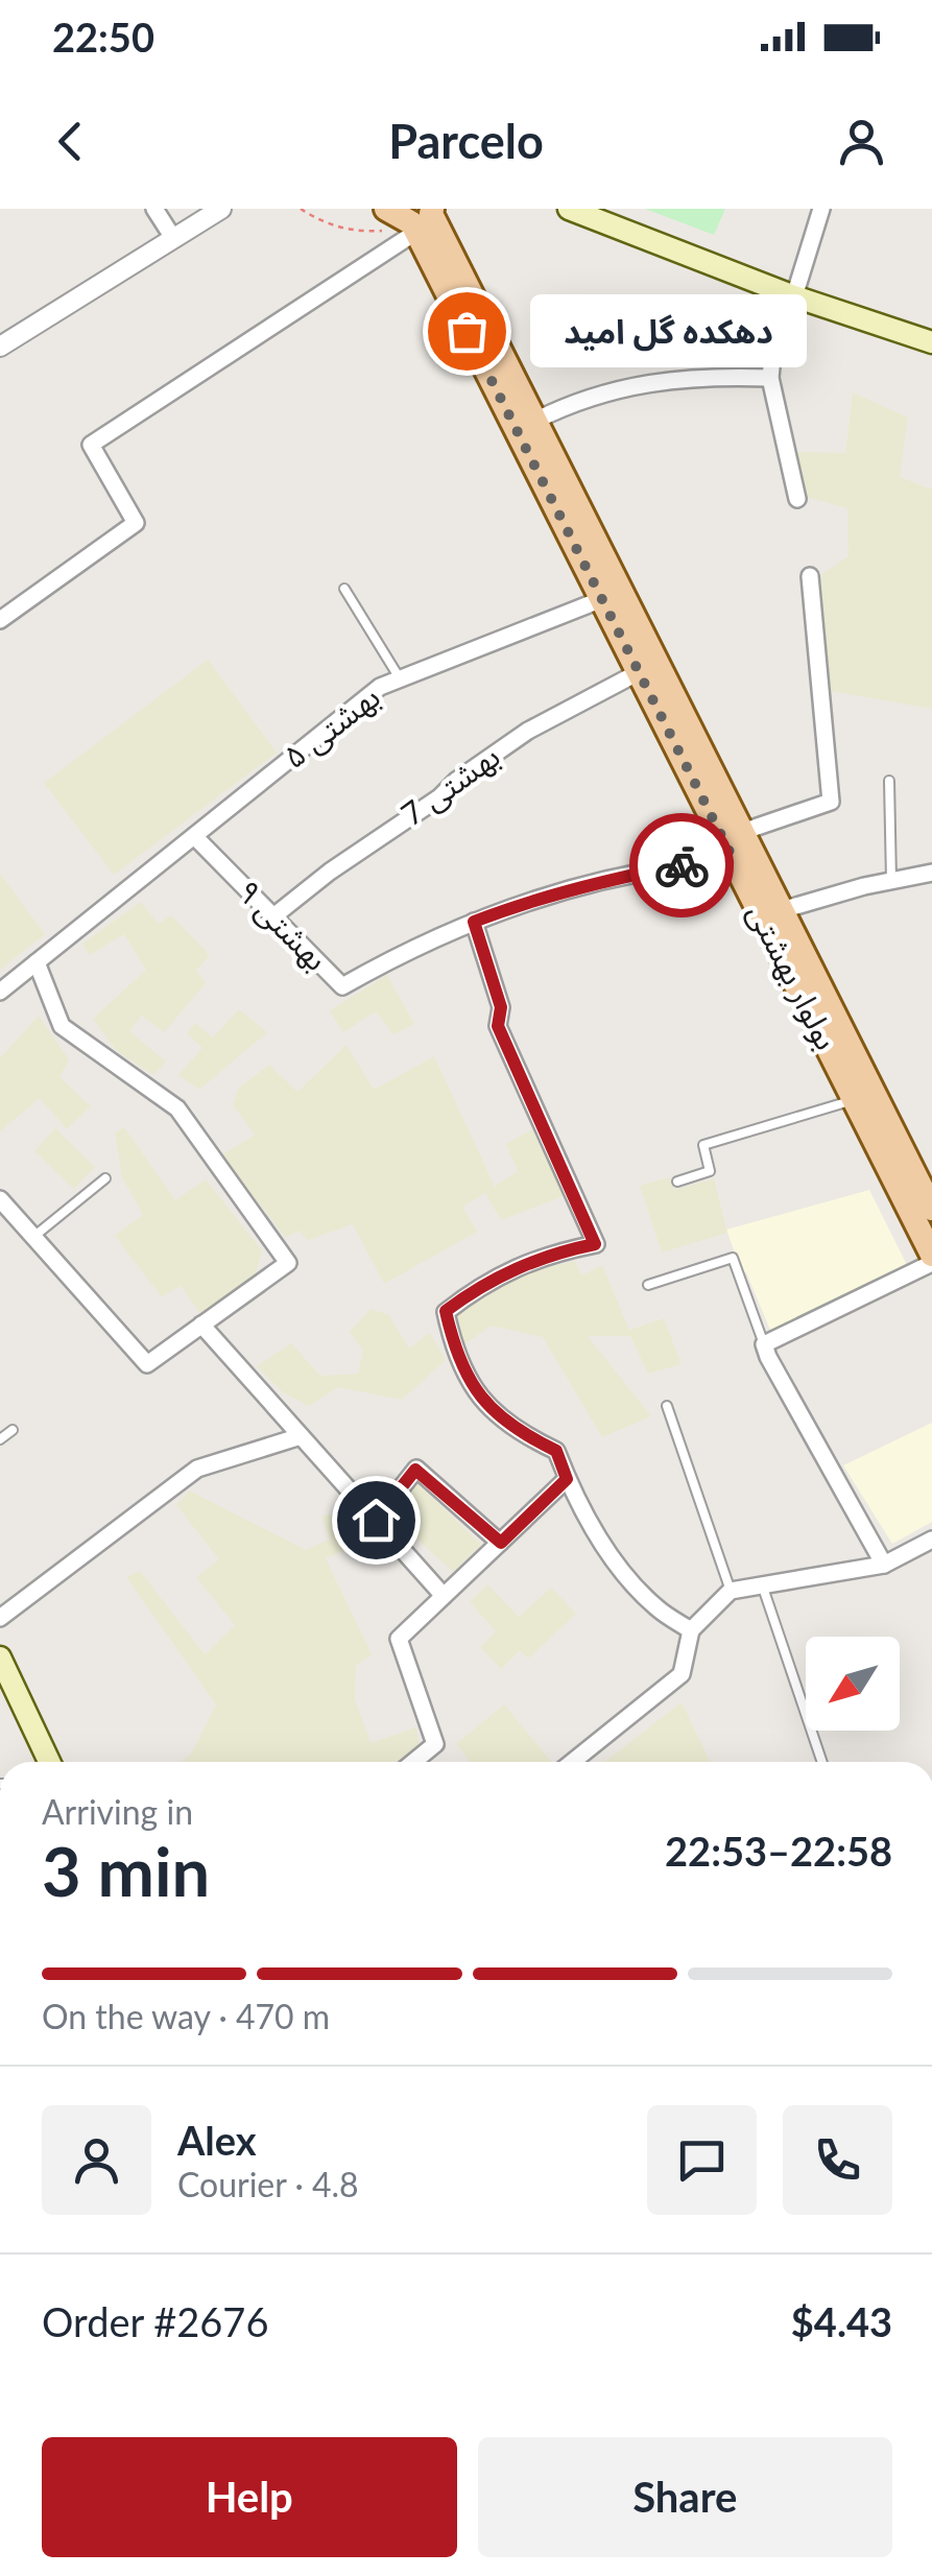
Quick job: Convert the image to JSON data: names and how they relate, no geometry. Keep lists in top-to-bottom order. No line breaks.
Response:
{"streets":{"main road":["بولوار بهشتی"],"street":["بهشتی ۵","بهشتی 7","بهشتی ۹"]},"crossings":[["بهشتی ۵","بهشتی ۹"],["بهشتی ۵","بولوار بهشتی"],["بهشتی 7","بهشتی ۹"],["بهشتی 7","بولوار بهشتی"],["بهشتی ۹","بولوار بهشتی"]],"places":["دهکده گل امید"],"north":"bottom left","page":{"status":"22:50","header":"Parcelo","bubble":"دهکده گل امید","heading":["3 min","Arriving in","22:53–22:58"],"panel":["Alex","Courier · 4.8","Order #2676","$4.43"],"bar":"On the way · 470 m","buttons":["Help","Share"]}}
